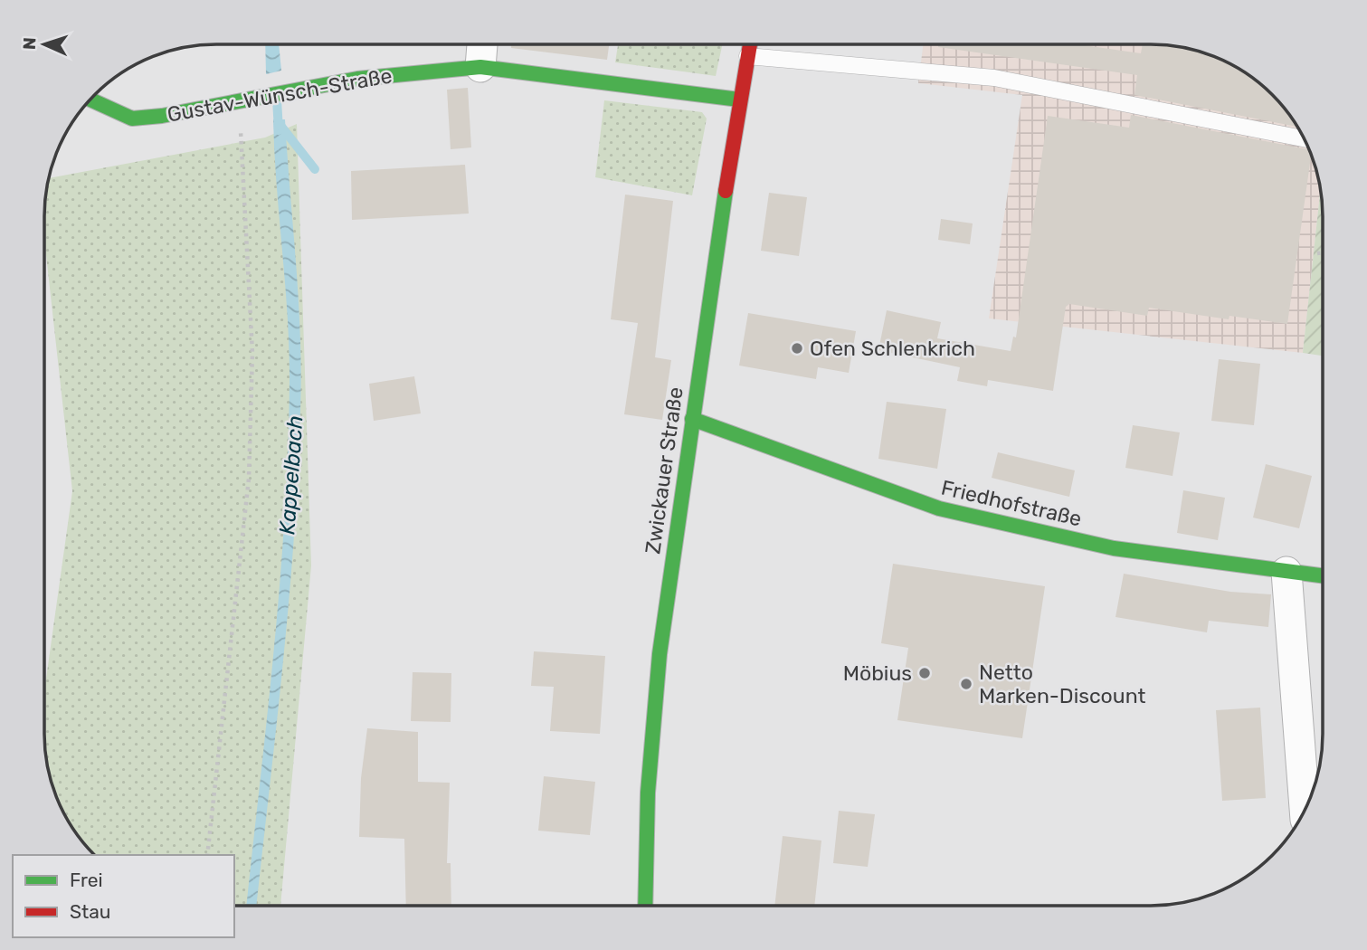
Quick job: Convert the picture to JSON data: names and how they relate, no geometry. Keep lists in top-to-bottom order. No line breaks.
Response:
{"streets":{"street":["Gustav-Wünsch-Straße","Zwickauer Straße","Friedhofstraße"]},"crossings":[["Gustav-Wünsch-Straße","Zwickauer Straße"],["Zwickauer Straße","Friedhofstraße"]],"water":["Kappelbach"],"places":["Ofen Schlenkrich","Möbius","Netto Marken-Discount"],"legend":["Frei","Stau"],"north":"left"}
